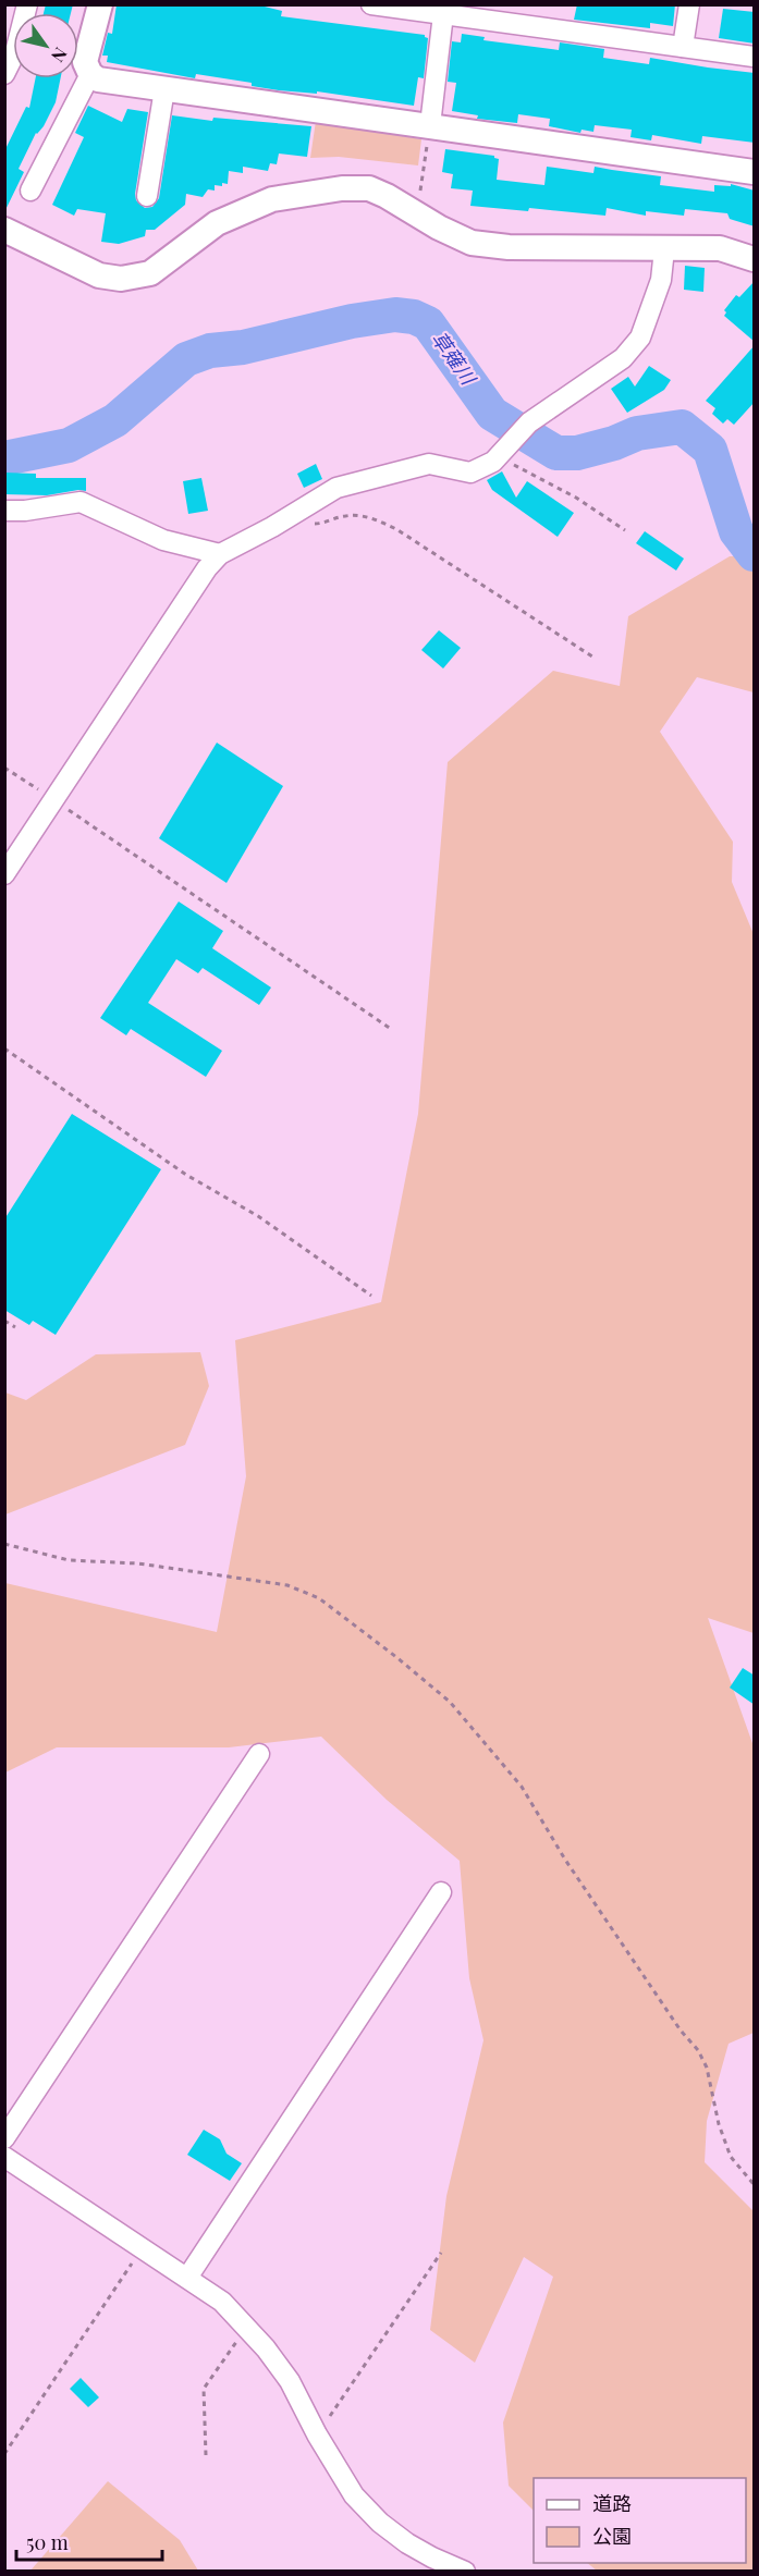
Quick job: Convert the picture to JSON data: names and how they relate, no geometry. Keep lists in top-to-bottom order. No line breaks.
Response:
{"water":["草薙川"],"legend":["道路","公園"],"scale_bar":"50 m","north":"bottom right"}
